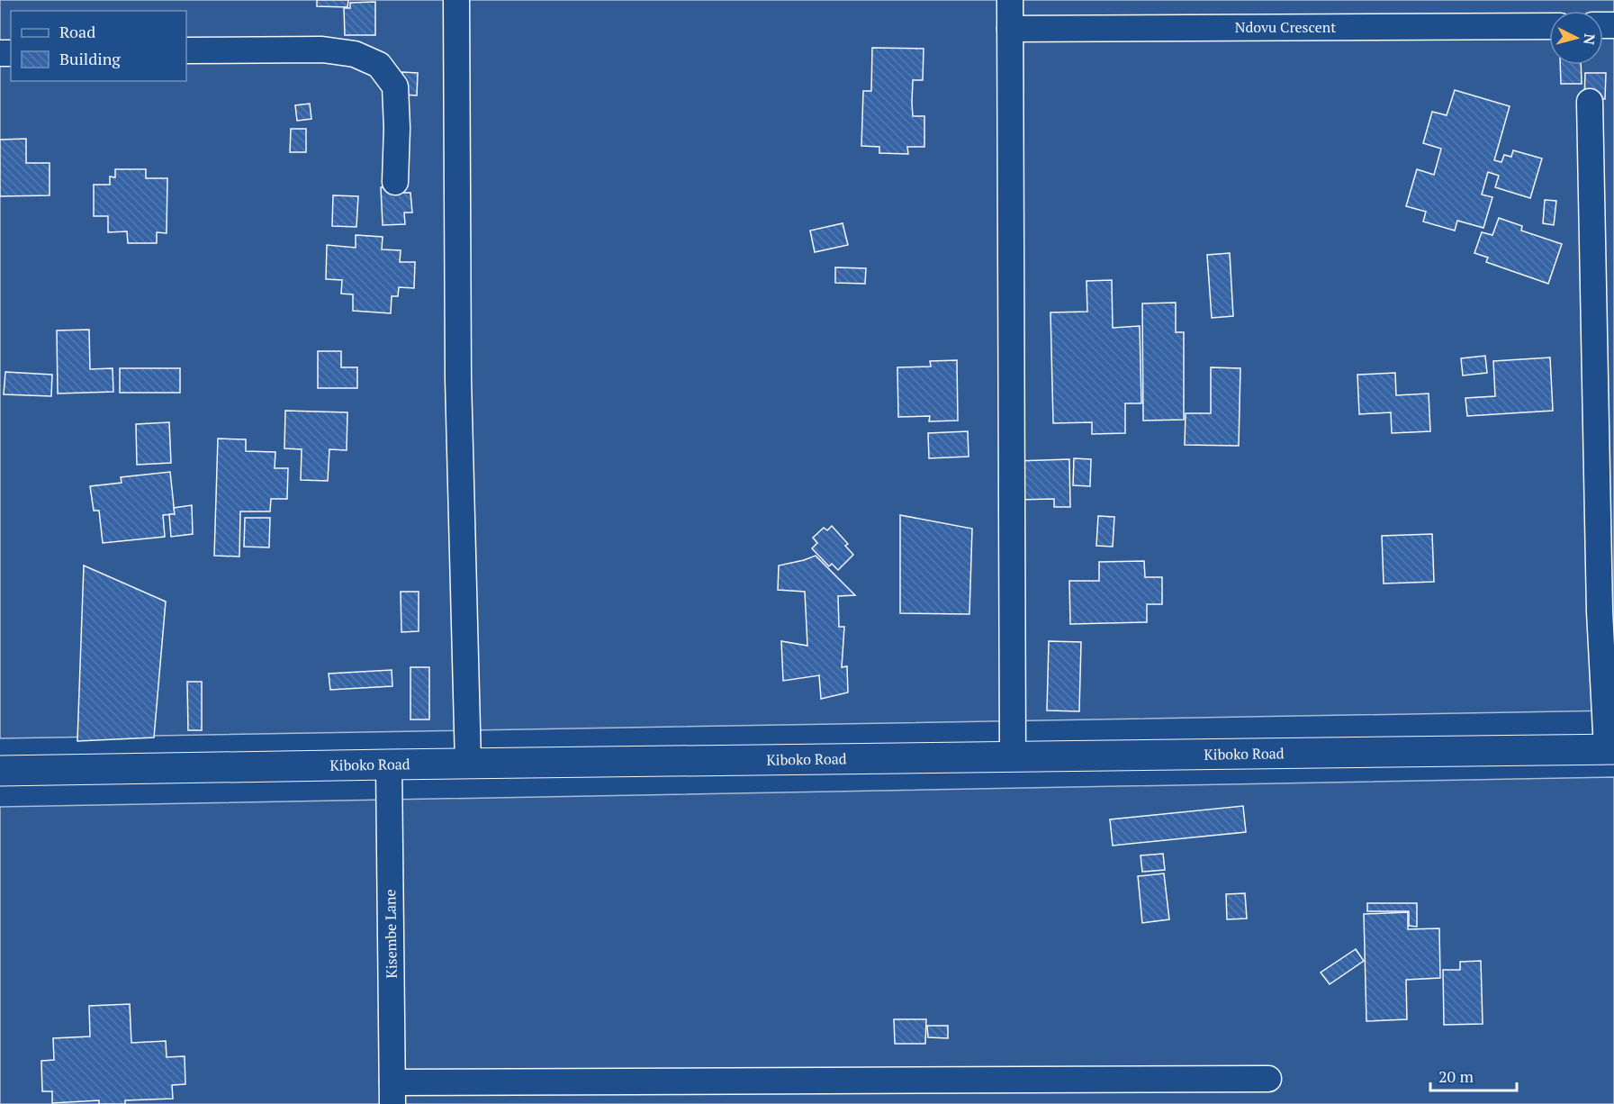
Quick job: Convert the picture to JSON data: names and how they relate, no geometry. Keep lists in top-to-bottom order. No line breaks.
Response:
{"streets":{"street":["Ndovu Crescent","Kiboko Road","Kisembe Lane"]},"crossings":[["Kiboko Road","Kisembe Lane"]],"legend":["Road","Building"],"scale_bar":"20 m","north":"right"}
